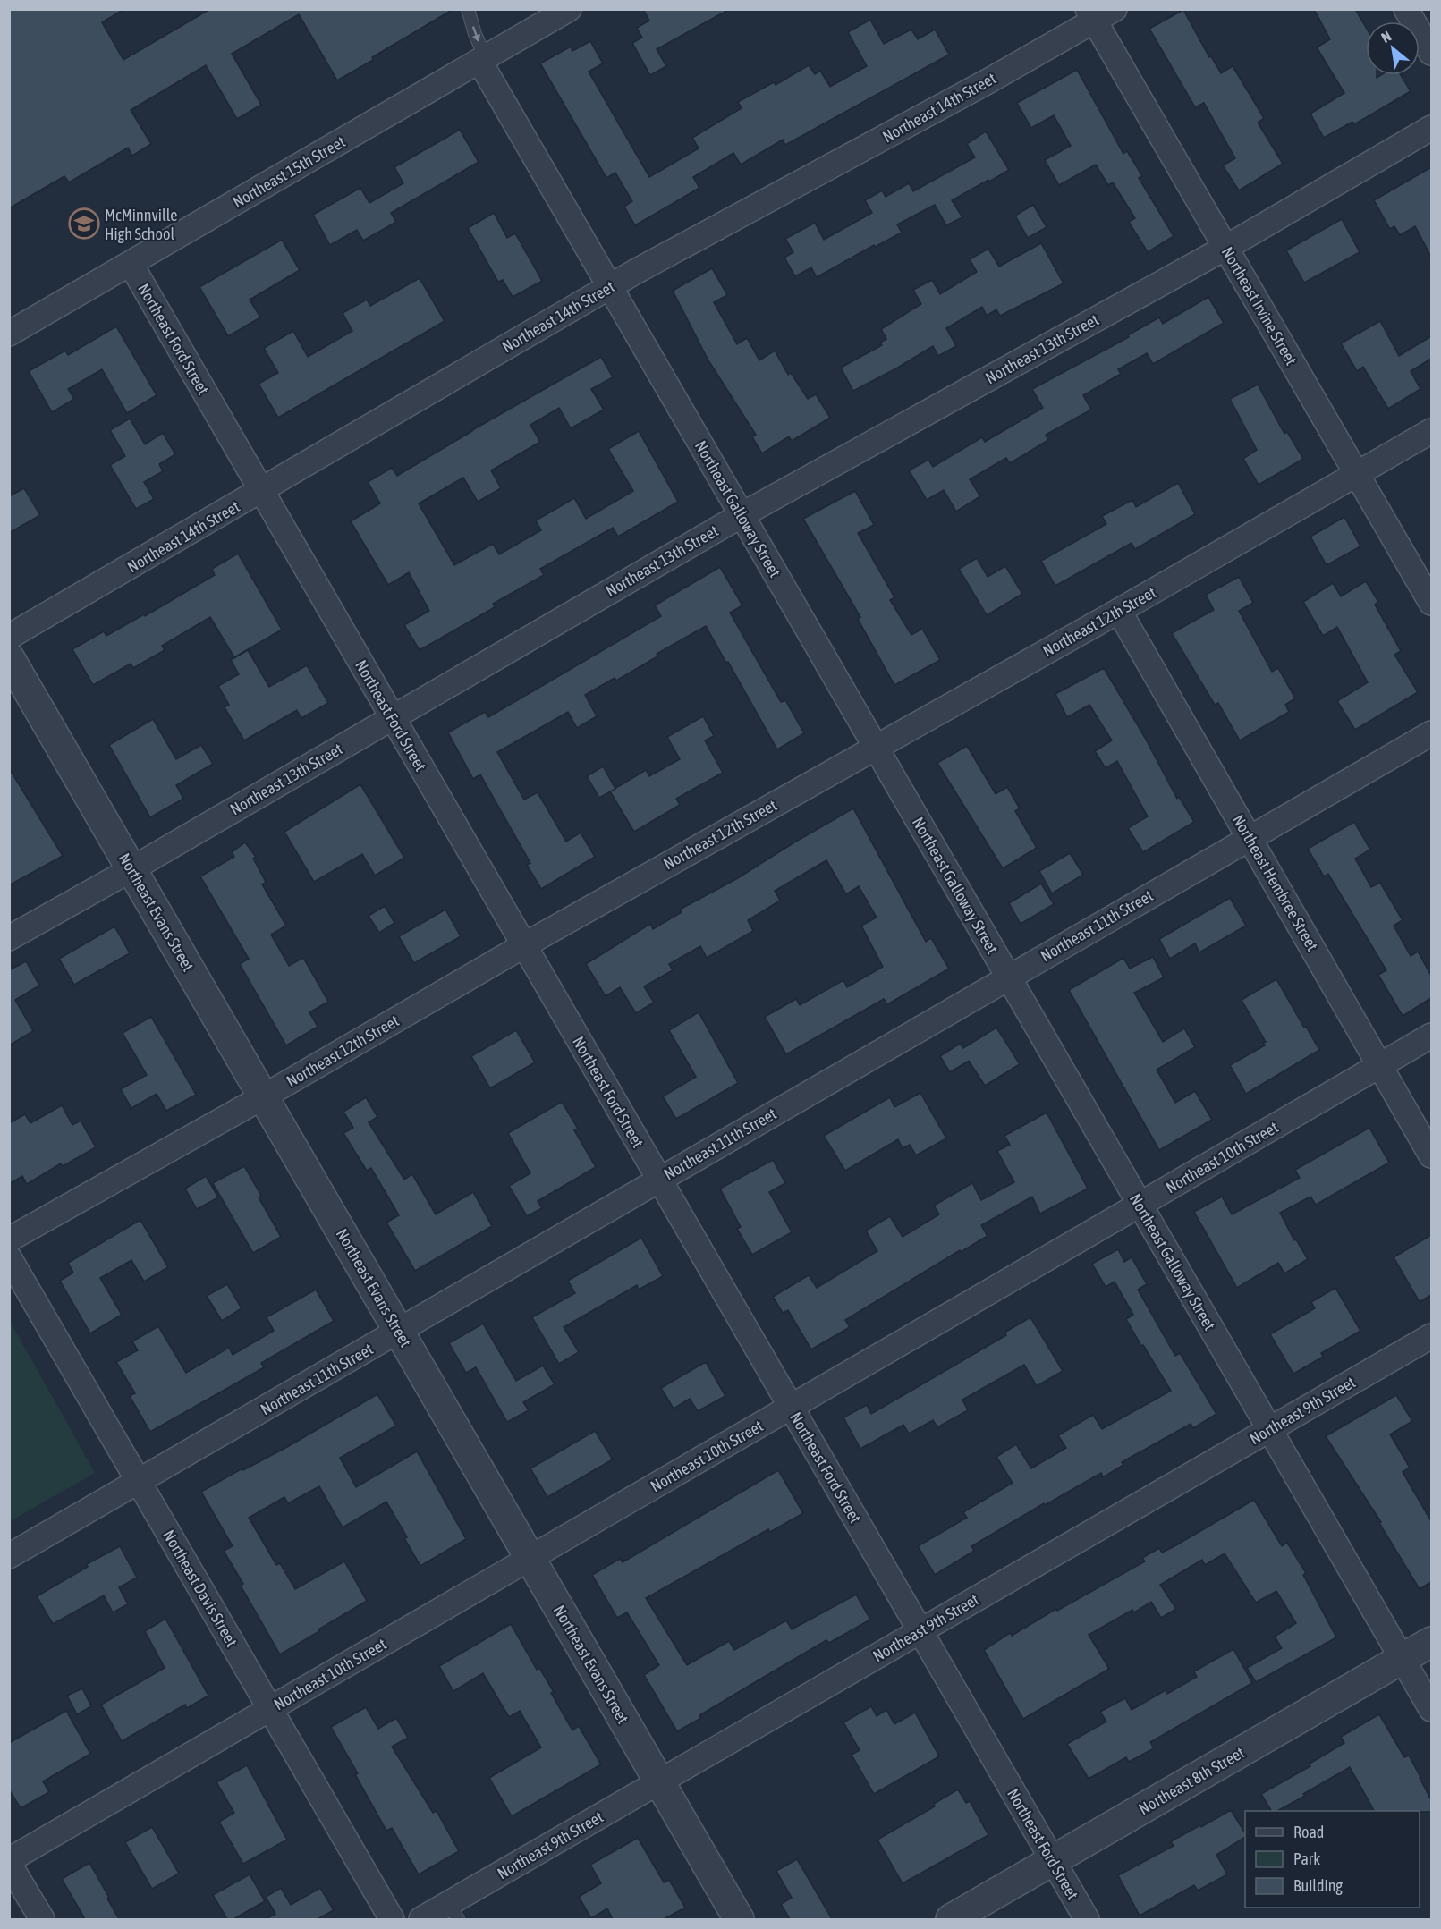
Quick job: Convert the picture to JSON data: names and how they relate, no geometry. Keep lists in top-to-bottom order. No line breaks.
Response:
{"streets":{"street":["Northeast 14th Street","Northeast 15th Street","Northeast Irvine Street","Northeast Ford Street","Northeast 13th Street","Northeast Galloway Street","Northeast 12th Street","Northeast Hembree Street","Northeast Evans Street","Northeast 11th Street","Northeast 10th Street","Northeast 9th Street","Northeast Davis Street","Northeast 8th Street"]},"crossings":[["Northeast 14th Street","Northeast Irvine Street"],["Northeast 14th Street","Northeast Ford Street"],["Northeast 14th Street","Northeast Galloway Street"],["Northeast 15th Street","Northeast Ford Street"],["Northeast 15th Street","Northeast Galloway Street"],["Northeast Irvine Street","Northeast 13th Street"],["Northeast Irvine Street","Northeast 12th Street"],["Northeast Ford Street","Northeast 13th Street"],["Northeast Ford Street","Northeast 12th Street"],["Northeast Ford Street","Northeast 11th Street"],["Northeast Ford Street","Northeast 10th Street"],["Northeast Ford Street","Northeast 9th Street"],["Northeast Ford Street","Northeast 8th Street"],["Northeast 13th Street","Northeast Galloway Street"],["Northeast 13th Street","Northeast Evans Street"],["Northeast Galloway Street","Northeast 12th Street"],["Northeast Galloway Street","Northeast 11th Street"],["Northeast Galloway Street","Northeast 10th Street"],["Northeast Galloway Street","Northeast 9th Street"],["Northeast Galloway Street","Northeast 8th Street"],["Northeast 12th Street","Northeast Hembree Street"],["Northeast 12th Street","Northeast Evans Street"],["Northeast Hembree Street","Northeast 11th Street"],["Northeast Hembree Street","Northeast 10th Street"],["Northeast Evans Street","Northeast 11th Street"],["Northeast Evans Street","Northeast 10th Street"],["Northeast Evans Street","Northeast 9th Street"],["Northeast 11th Street","Northeast Davis Street"],["Northeast 10th Street","Northeast Davis Street"]],"places":{"school or university":["McMinnville High School"]},"legend":["Road","Park","Building"],"north":"top left"}
